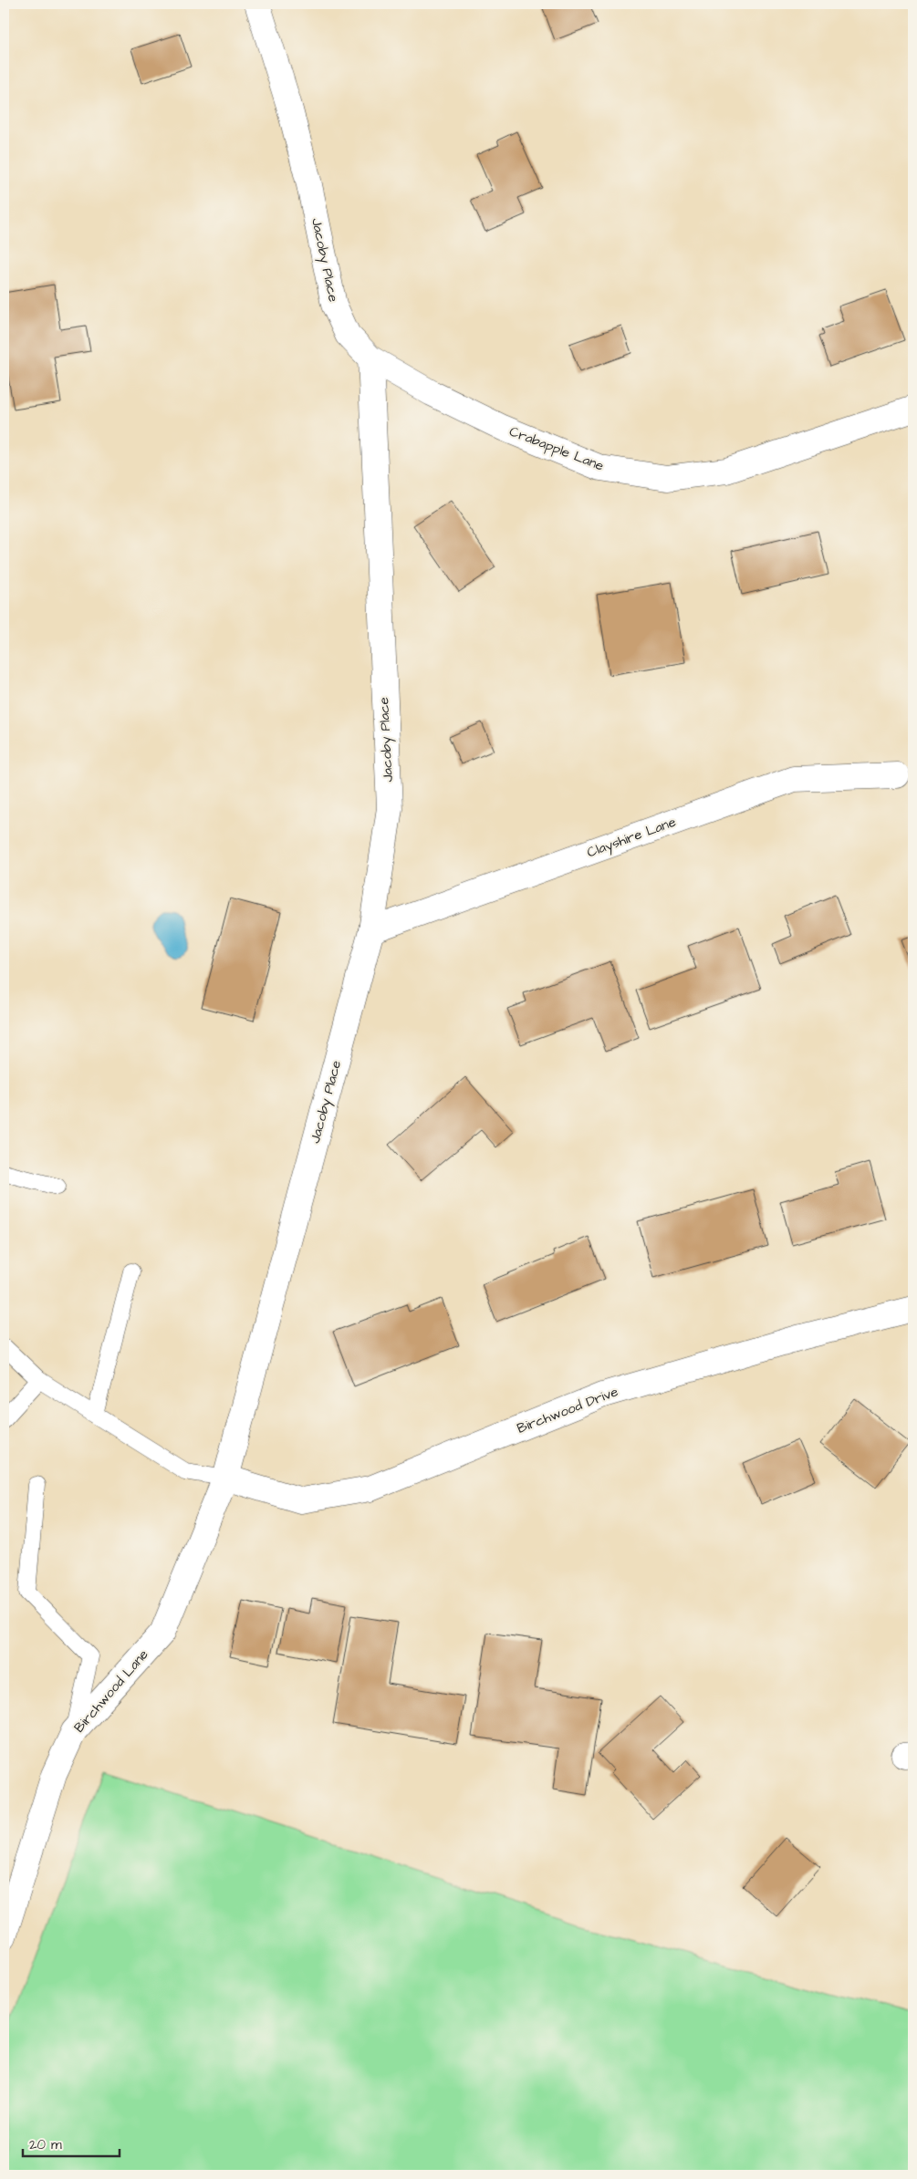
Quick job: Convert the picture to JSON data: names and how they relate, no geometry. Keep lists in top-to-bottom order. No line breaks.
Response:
{"streets":{"street":["Jacoby Place","Crabapple Lane","Clayshire Lane","Birchwood Drive","Birchwood Lane"]},"crossings":[["Jacoby Place","Crabapple Lane"],["Jacoby Place","Clayshire Lane"],["Jacoby Place","Birchwood Drive"],["Jacoby Place","Birchwood Lane"],["Birchwood Drive","Birchwood Lane"]],"scale_bar":"20 m"}
